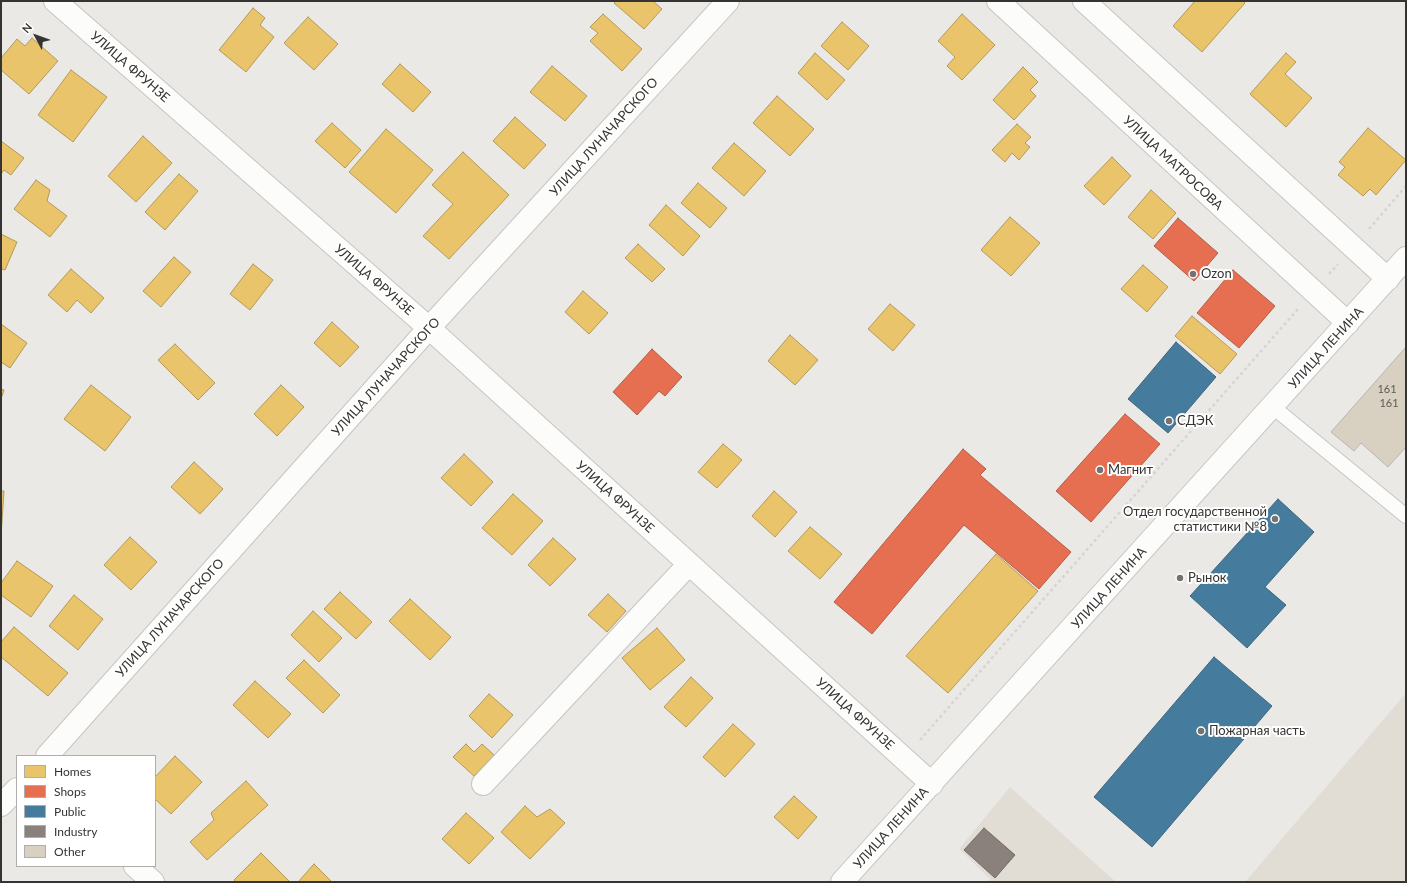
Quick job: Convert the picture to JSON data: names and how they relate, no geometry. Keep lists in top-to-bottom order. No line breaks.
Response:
{"streets":{"street":["УЛИЦА ФРУНЗЕ","УЛИЦА ЛУНАЧАРСКОГО","УЛИЦА МАТРОСОВА","УЛИЦА ЛЕНИНА"]},"crossings":[["УЛИЦА ФРУНЗЕ","УЛИЦА ЛУНАЧАРСКОГО"],["УЛИЦА ФРУНЗЕ","УЛИЦА ЛЕНИНА"],["УЛИЦА МАТРОСОВА","УЛИЦА ЛЕНИНА"]],"places":["Ozon","СДЭК","Магнит","Отдел государственной статистики №8","Рынок","Пожарная часть"],"house_numbers":["161","161"],"legend":["Homes","Shops","Public","Industry","Other"],"north":"top left"}
